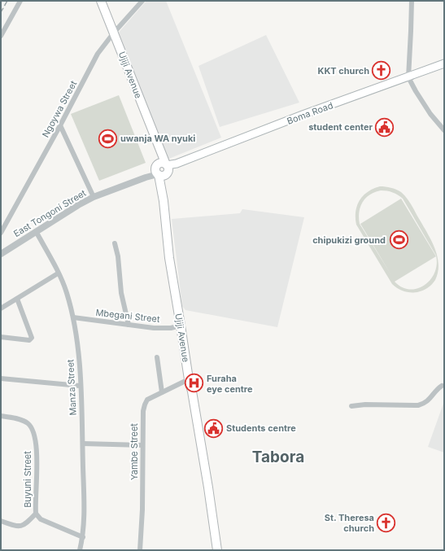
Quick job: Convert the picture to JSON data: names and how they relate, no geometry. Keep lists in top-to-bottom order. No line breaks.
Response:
{"streets":{"highway":["Ujiji Avenue"],"main road":["Boma Road"],"street":["Ngoywa Street","East Tongoni Street","Mbegani Street","Manza Street","Yambe Street","Buyuni Street"]},"crossings":[["Ujiji Avenue","Ngoywa Street"],["Ujiji Avenue","Boma Road"],["Ujiji Avenue","East Tongoni Street"],["Ujiji Avenue","Mbegani Street"],["Ujiji Avenue","Yambe Street"],["Boma Road","East Tongoni Street"],["East Tongoni Street","Manza Street"],["Mbegani Street","Manza Street"],["Manza Street","Buyuni Street"]],"districts":["Tabora"],"places":{"church":["KKT church","St. Theresa church"],"public building":["student center","Students centre"],"sports":["uwanja WA nyuki","chipukizi ground"],"hospital":["Furaha eye centre"]}}
